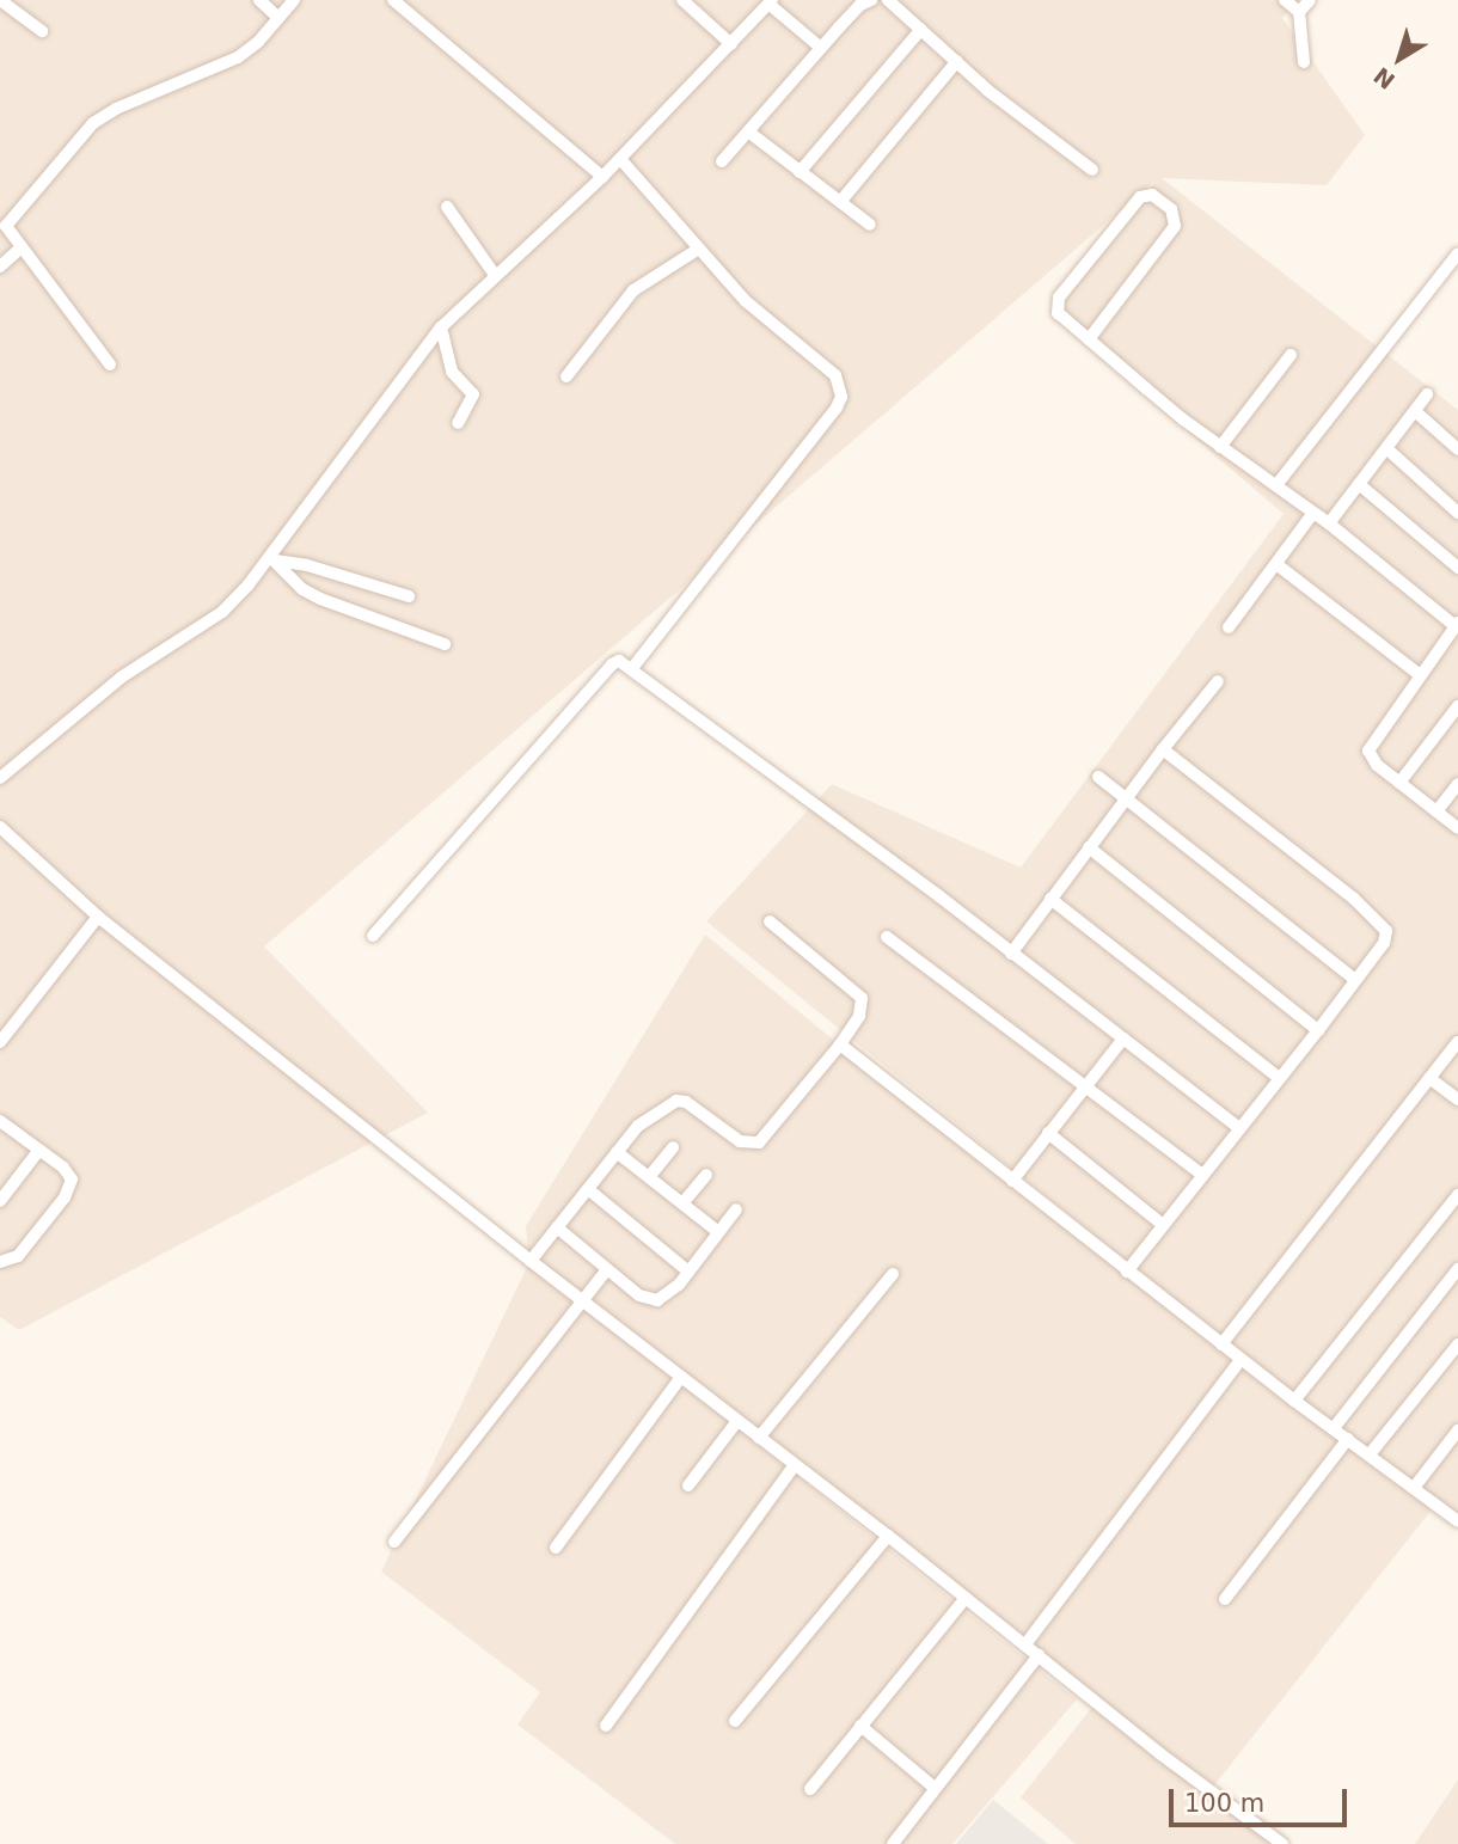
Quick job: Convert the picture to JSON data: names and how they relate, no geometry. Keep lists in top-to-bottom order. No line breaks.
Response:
{"scale_bar":"100 m","north":"bottom left"}
